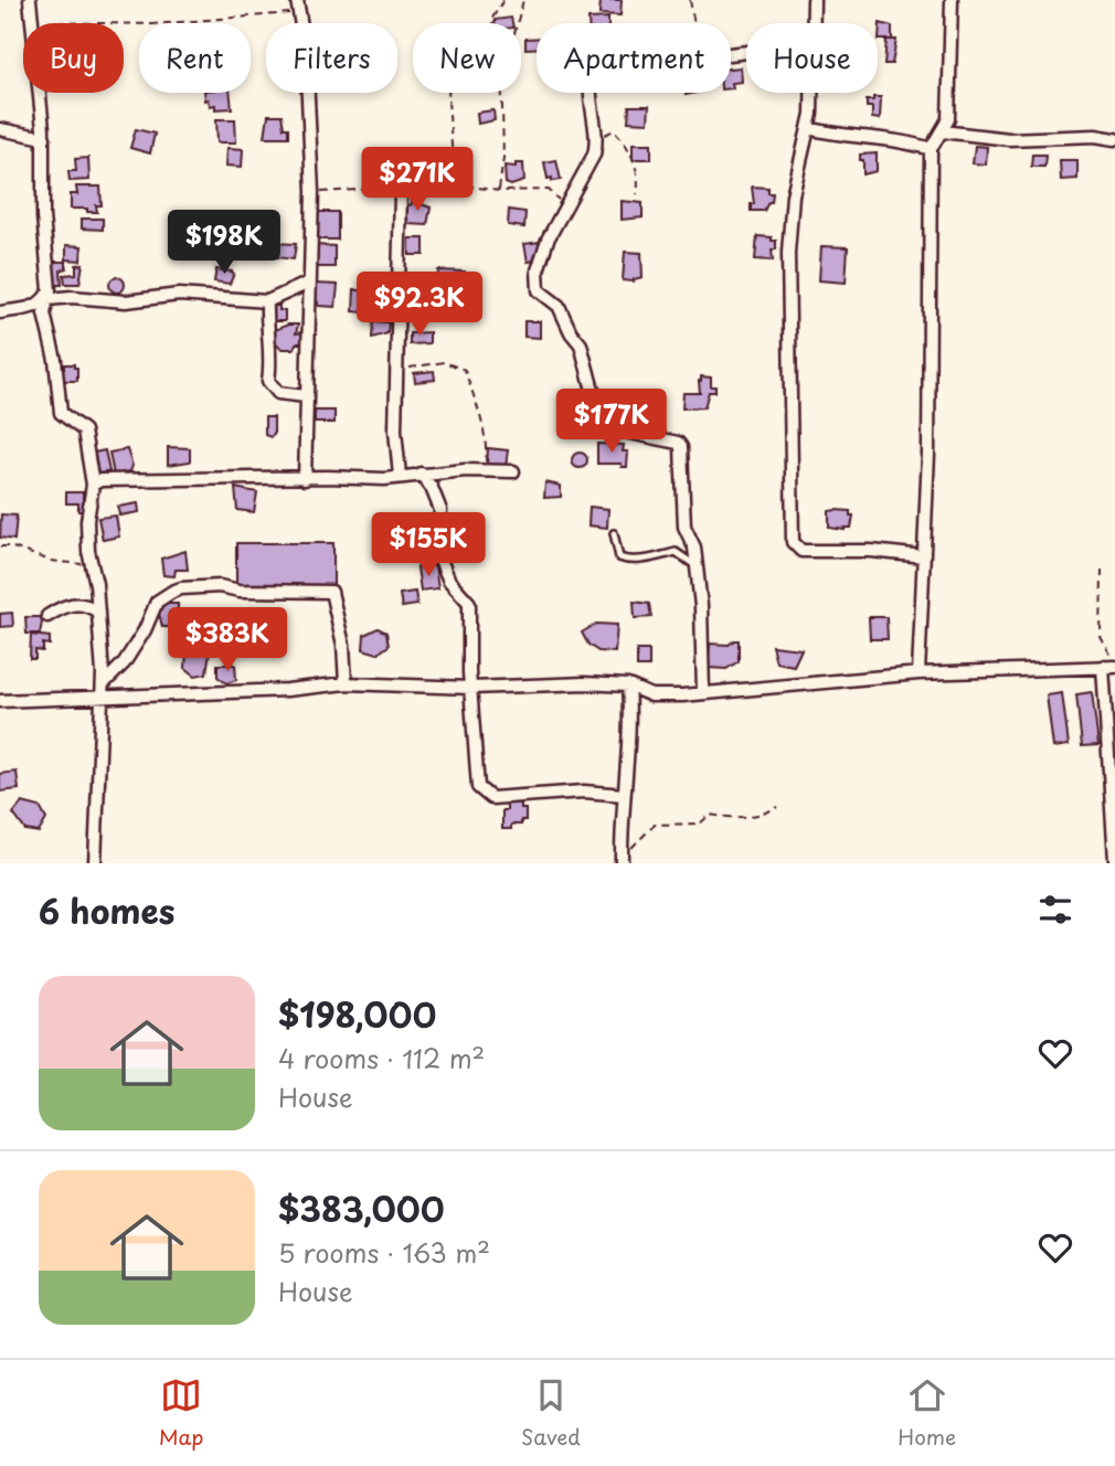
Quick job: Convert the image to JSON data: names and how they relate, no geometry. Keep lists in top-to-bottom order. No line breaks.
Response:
{"page":{"chip":["Buy","Rent","Filters","New","Apartment","House"],"price":["$271K","$198K","$92.3K","$177K","$155K","$383K"],"heading":"6 homes","list":[{"name":"$198,000","note":"4 rooms · 112 m² · House"},{"name":"$383,000","note":"5 rooms · 163 m² · House"}],"tabs":["Map","Saved","Home"]}}
